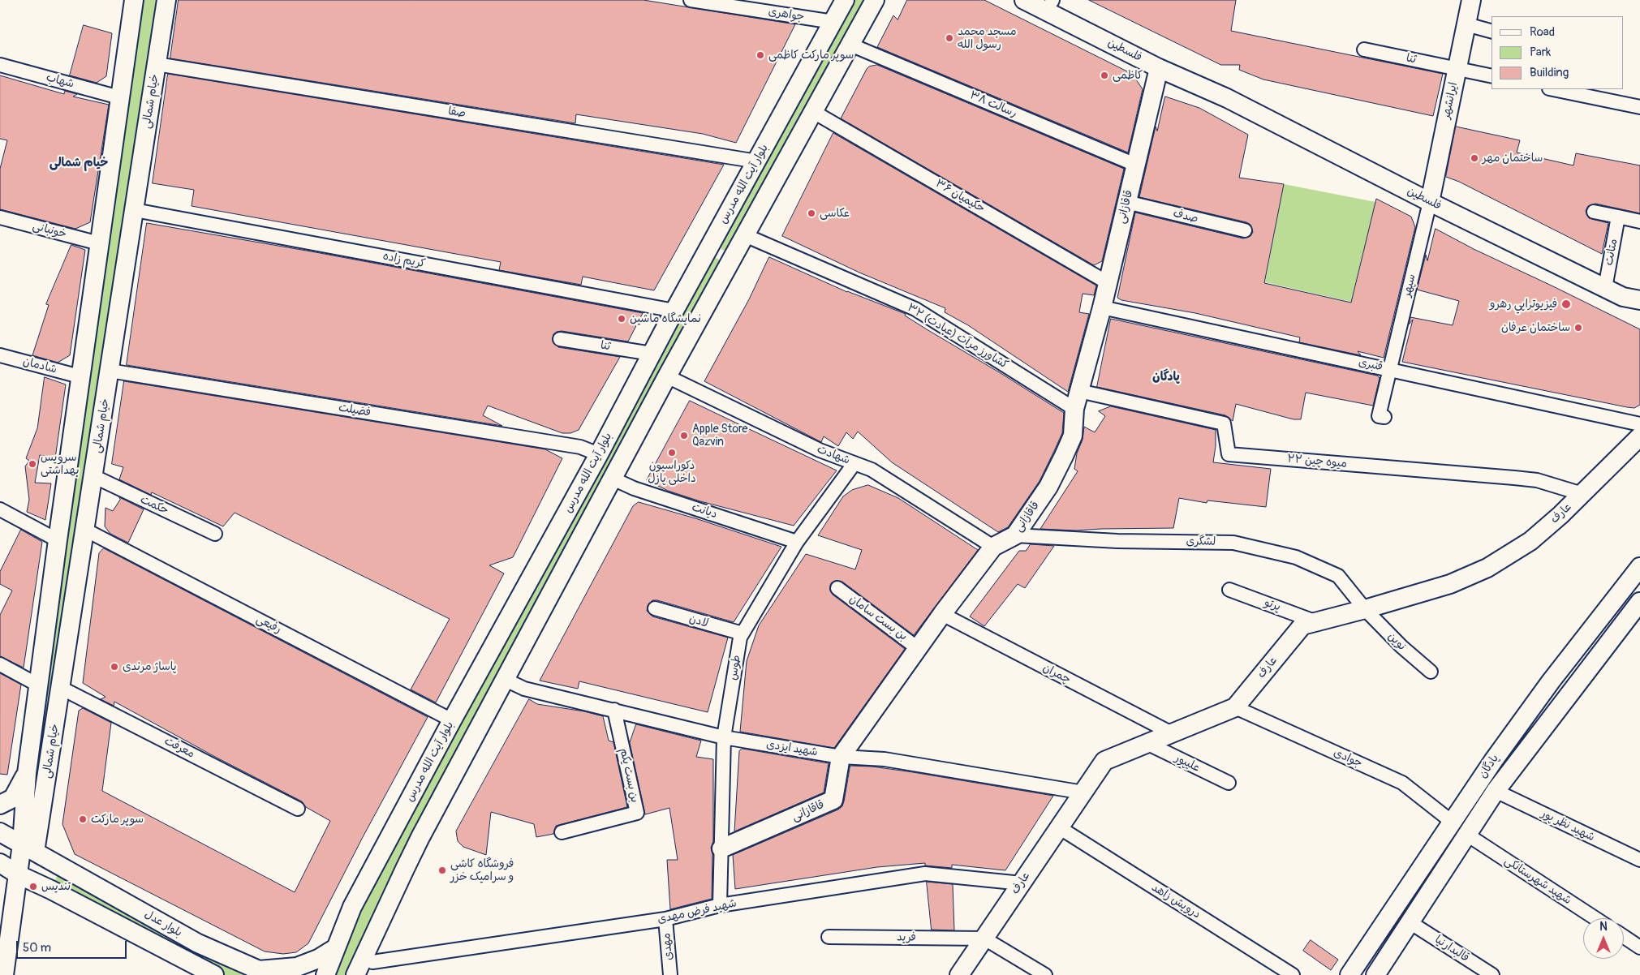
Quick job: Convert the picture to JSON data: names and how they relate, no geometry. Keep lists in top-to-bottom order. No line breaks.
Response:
{"streets":{"main road":["فلسطین","ایرانشهر","خیام شمالی","بلوار آیت الله مدرس","قاقازانی","عارف","پادگان","بلوار عدل"],"street":["جواهری","ثنا","شهاب","۳۸ رسالت","صفا","۳۶ حکیمیان","صدف","خونبانی","متانت","کریم زاده","سپهر","۳۲ کشاورز مرآت (عبادت)","قنبری","شادمان","فضیلت","شهادت","۲۲ میوه چین","حکمت","دیانت","لشگری","پرتو","بن بست سامان","لادن","رفیعی","نوین","طوس","چمران","معرفت","شهید ایزدی","جوادی","علیپور","بن بست یکم","شهید نظر پور","شهید شهرستانکی","درویش زاهد","شهید فرض مهدی","فرید","مهدی","قالبدارنیا"]},"crossings":[["جواهری","بلوار آیت الله مدرس"],["فلسطین","ایرانشهر"],["فلسطین","قاقازانی"],["فلسطین","متانت"],["فلسطین","سپهر"],["ثنا","ایرانشهر"],["ثنا","بلوار آیت الله مدرس"],["شهاب","خیام شمالی"],["ایرانشهر","سپهر"],["خیام شمالی","صفا"],["خیام شمالی","خونبانی"],["خیام شمالی","کریم زاده"],["خیام شمالی","شادمان"],["خیام شمالی","فضیلت"],["خیام شمالی","حکمت"],["خیام شمالی","رفیعی"],["خیام شمالی","معرفت"],["خیام شمالی","بلوار عدل"],["۳۸ رسالت","قاقازانی"],["صفا","بلوار آیت الله مدرس"],["بلوار آیت الله مدرس","کریم زاده"],["بلوار آیت الله مدرس","فضیلت"],["بلوار آیت الله مدرس","رفیعی"],["بلوار آیت الله مدرس","بلوار عدل"],["۳۶ حکیمیان","قاقازانی"],["قاقازانی","صدف"],["قاقازانی","۳۲ کشاورز مرآت (عبادت)"],["قاقازانی","قنبری"],["قاقازانی","شهادت"],["قاقازانی","۲۲ میوه چین"],["قاقازانی","لشگری"],["قاقازانی","بن بست سامان"],["قاقازانی","طوس"],["قاقازانی","چمران"],["قاقازانی","شهید ایزدی"],["سپهر","قنبری"],["شهادت","طوس"],["۲۲ میوه چین","عارف"],["دیانت","طوس"],["عارف","لشگری"],["عارف","پرتو"],["عارف","نوین"],["عارف","چمران"],["عارف","شهید ایزدی"],["عارف","جوادی"],["عارف","علیپور"],["عارف","درویش زاهد"],["عارف","شهید فرض مهدی"],["عارف","فرید"],["لشگری","نوین"],["لادن","طوس"],["طوس","شهید ایزدی"],["طوس","شهید فرض مهدی"],["شهید ایزدی","بن بست یکم"],["جوادی","پادگان"],["پادگان","شهید نظر پور"],["پادگان","شهید شهرستانکی"],["پادگان","قالبدارنیا"],["شهید فرض مهدی","مهدی"]],"districts":["خیام شمالی","پادگان"],"places":["مسجد محمد رسول الله","سوپر مارکت کاظمی","کاظمی","ساختمان مهر","عکاسی","فيزيوتراپي رهرو","نمایشگاه ماشین","ساختمان عرفان","Apple Store Qazvin","دکوراسیون داخلی پازل","سرویس بهداشتی","پاساژ مرندی","سوپر مارکت","فروشگاه کاشی و سرامیک خزر","تندیس"],"legend":["Road","Park","Building"],"scale_bar":"50 m","north":"top"}
